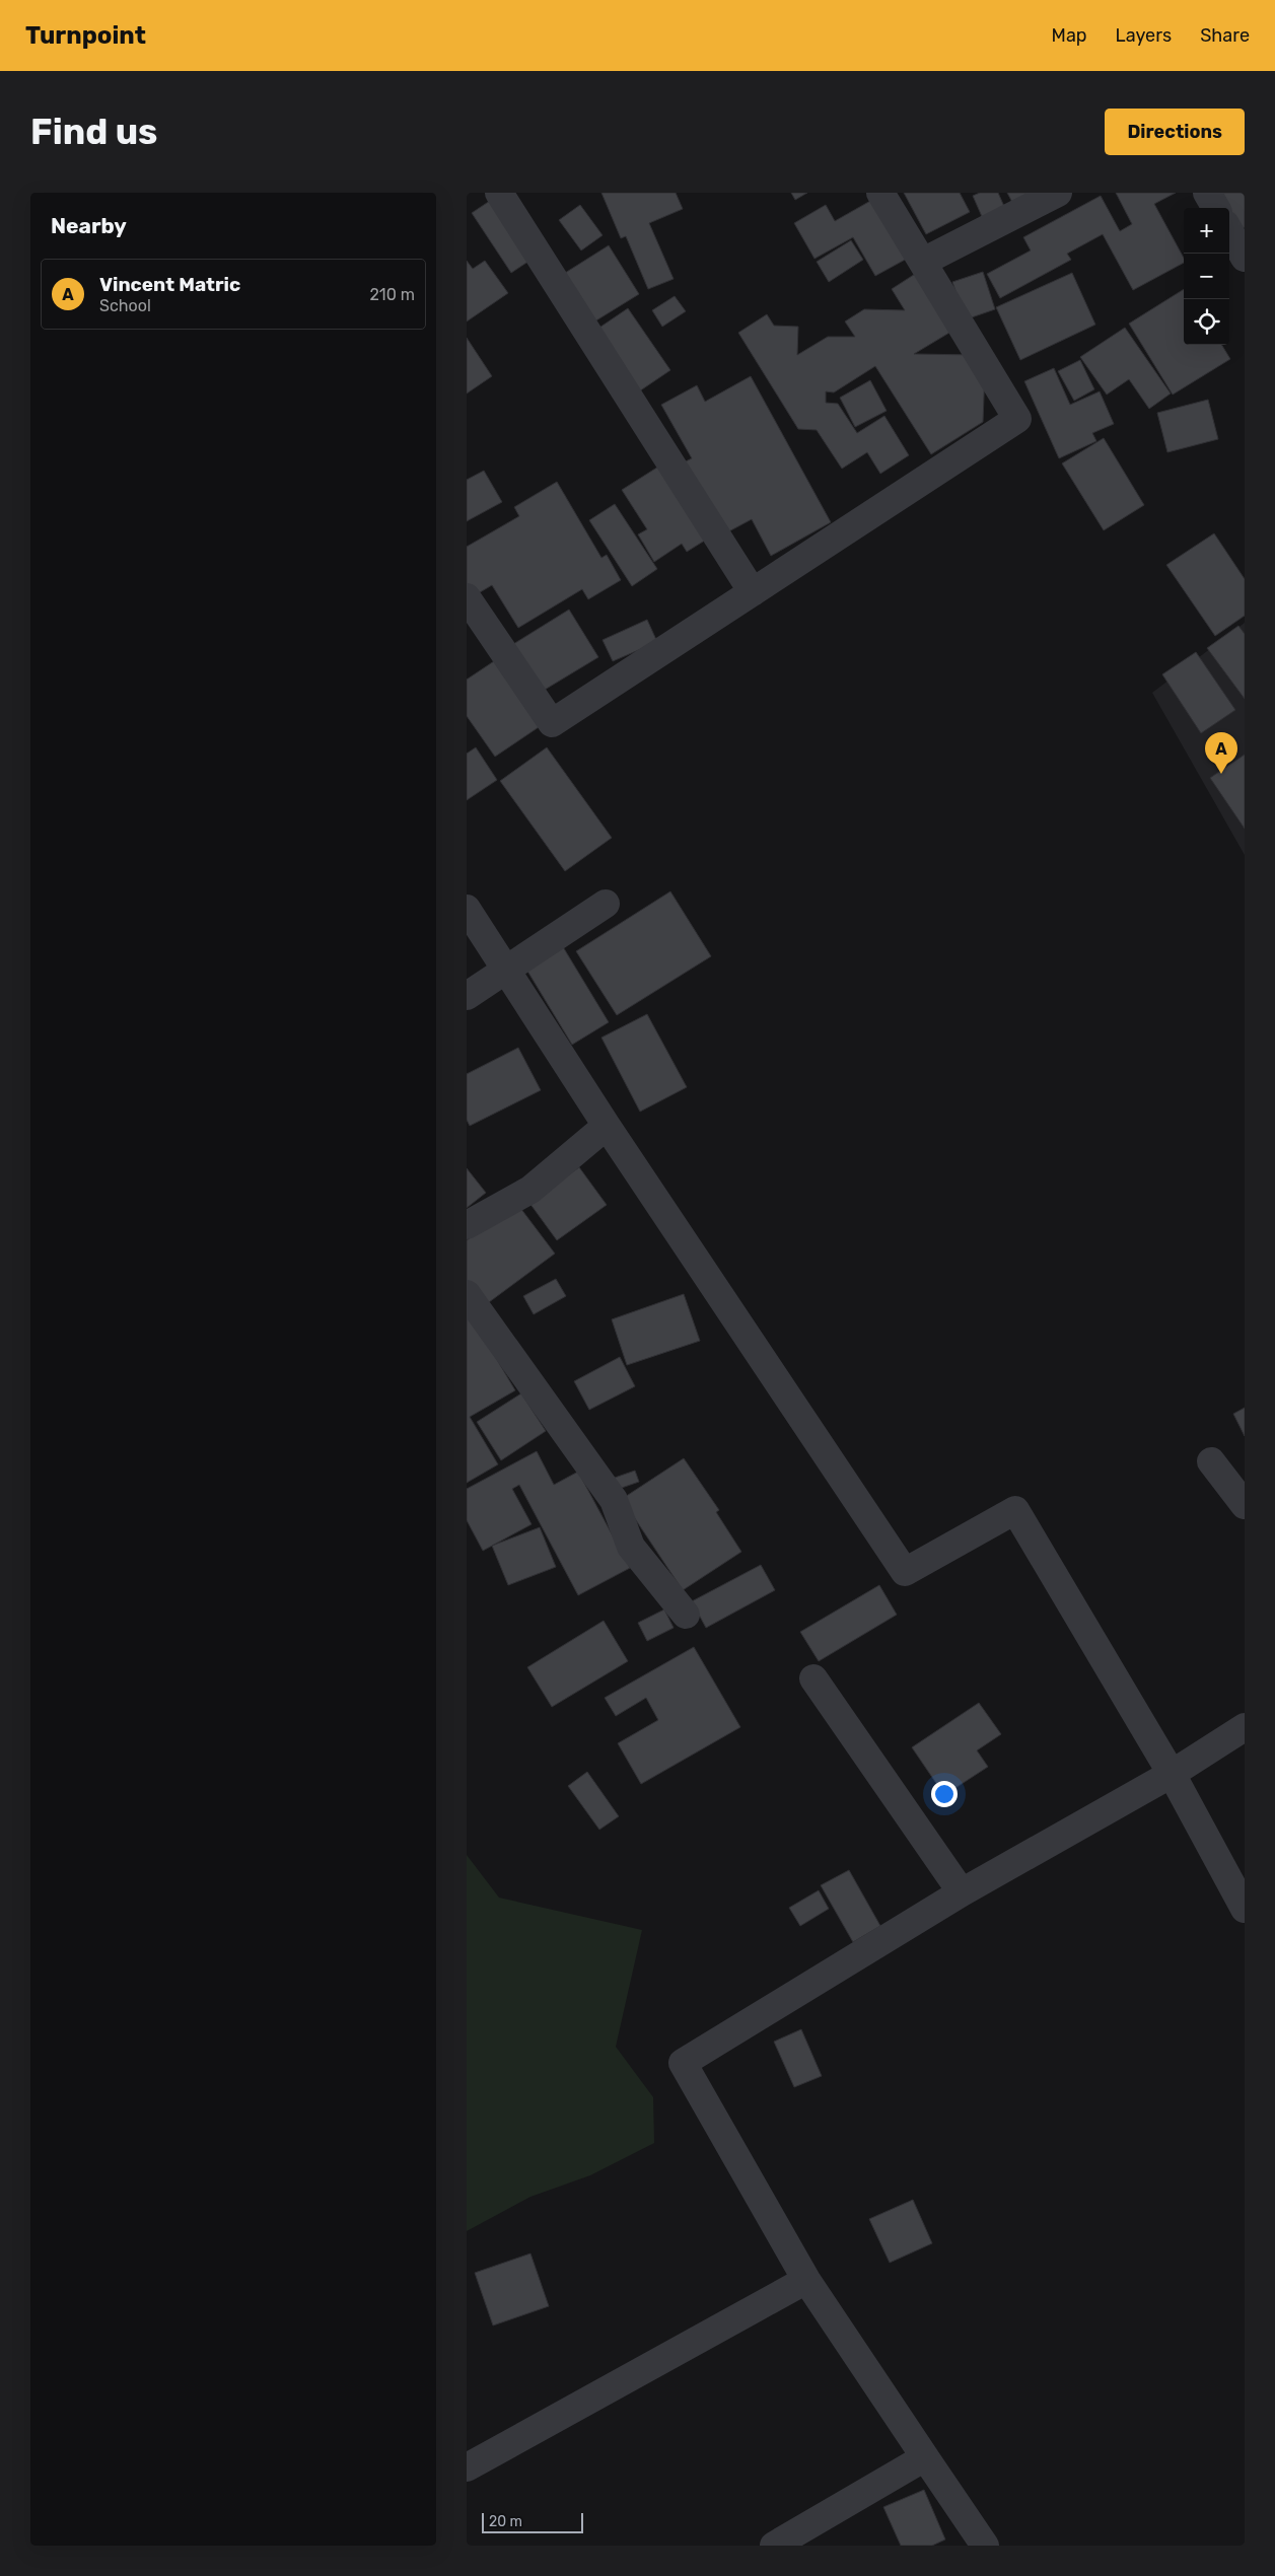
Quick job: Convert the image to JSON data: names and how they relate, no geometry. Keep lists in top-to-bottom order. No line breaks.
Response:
{"scale_bar":"20 m","page":{"header":"Turnpoint","nav":["Map","Layers","Share"],"buttons":"Directions","title":"Find us","heading":"Nearby","map_buttons":["+","−"],"list":[{"mark":"A","name":"Vincent Matric","note":"School","value":"210 m"}],"pins":"A","scale":"20 m"}}
